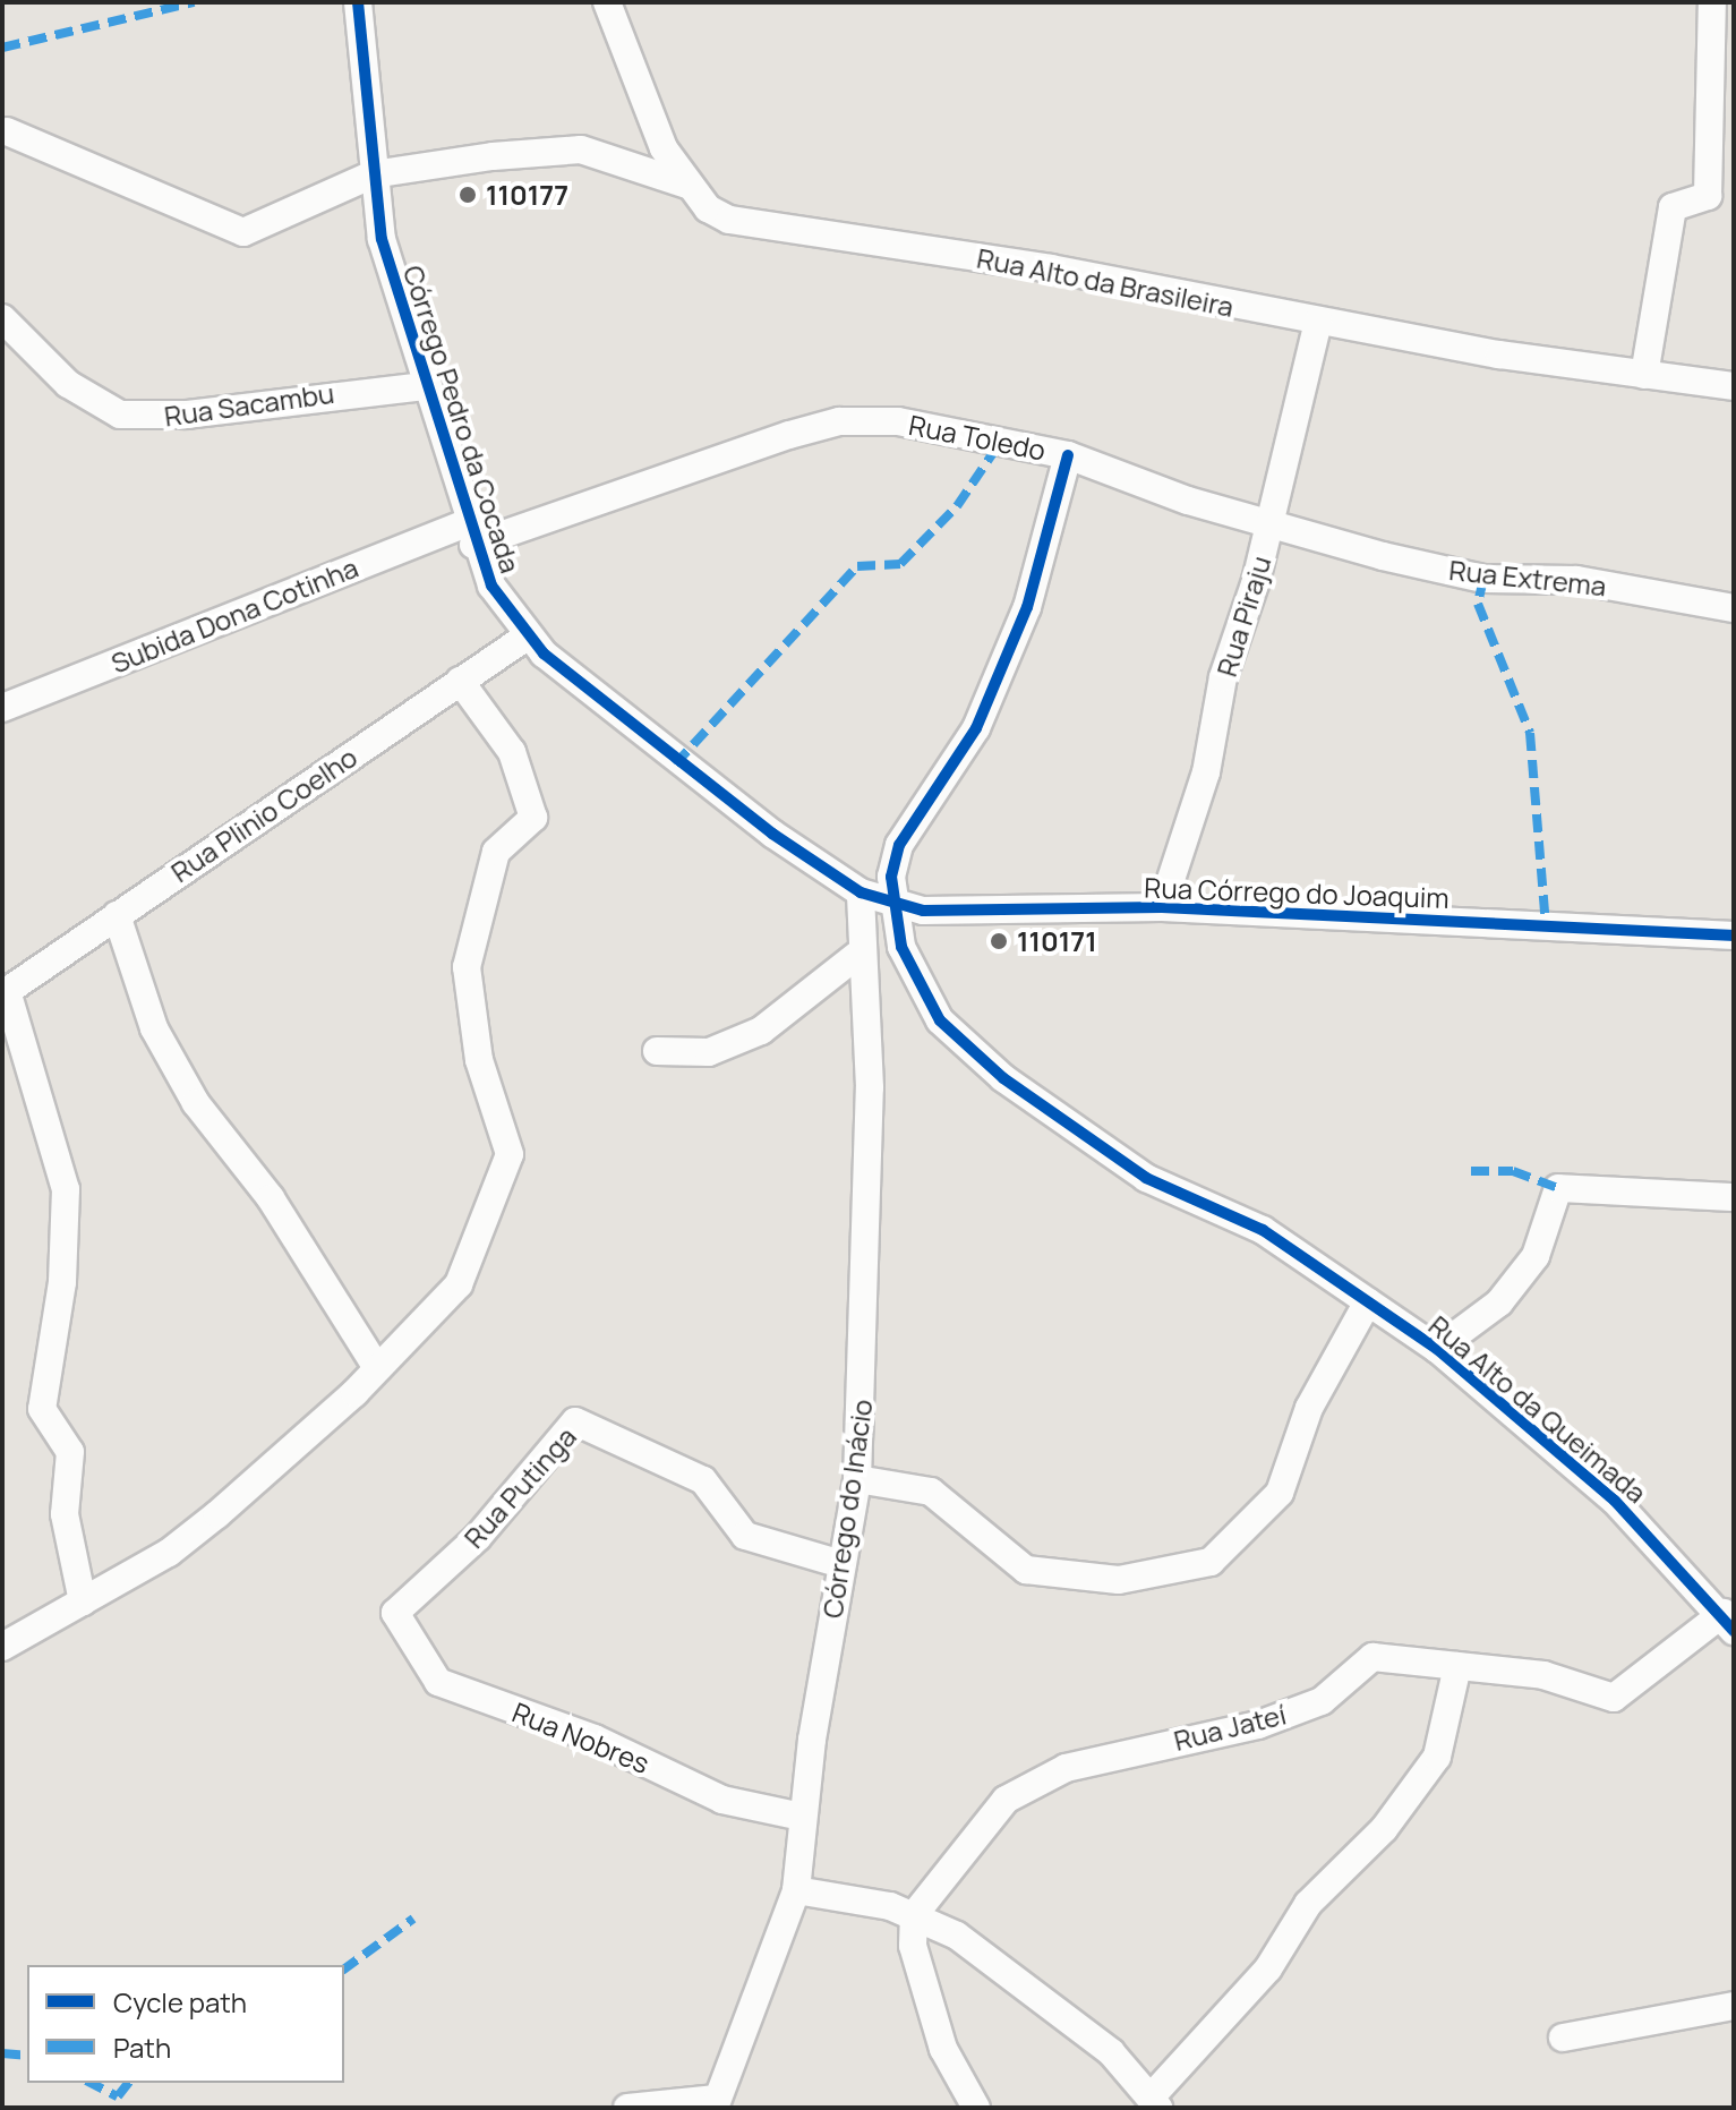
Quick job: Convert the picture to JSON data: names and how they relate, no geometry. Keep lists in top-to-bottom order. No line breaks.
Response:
{"streets":{"street":["Rua Alto da Brasileira","Rua Sacambu","Córrego Pedro da Cocada","Rua Toledo","Rua Extrema","Subida Dona Cotinha","Rua Piraju","Rua Plinio Coelho","Rua Córrego do Joaquim","Rua Alto da Queimada","Rua Putinga","Córrego do Inácio","Rua Jateí","Rua Nobres"]},"crossings":[["Rua Alto da Brasileira","Rua Piraju"],["Rua Sacambu","Córrego Pedro da Cocada"],["Córrego Pedro da Cocada","Rua Toledo"],["Córrego Pedro da Cocada","Subida Dona Cotinha"],["Córrego Pedro da Cocada","Rua Plinio Coelho"],["Córrego Pedro da Cocada","Rua Córrego do Joaquim"],["Córrego Pedro da Cocada","Córrego do Inácio"],["Rua Toledo","Rua Extrema"],["Rua Toledo","Subida Dona Cotinha"],["Rua Toledo","Rua Piraju"],["Rua Toledo","Rua Alto da Queimada"],["Rua Extrema","Rua Piraju"],["Rua Piraju","Rua Córrego do Joaquim"],["Rua Córrego do Joaquim","Rua Alto da Queimada"],["Rua Córrego do Joaquim","Córrego do Inácio"],["Rua Alto da Queimada","Rua Jateí"],["Rua Putinga","Córrego do Inácio"],["Rua Putinga","Rua Nobres"],["Córrego do Inácio","Rua Nobres"]],"places":["110177","110171"],"legend":["Cycle path","Path"]}
